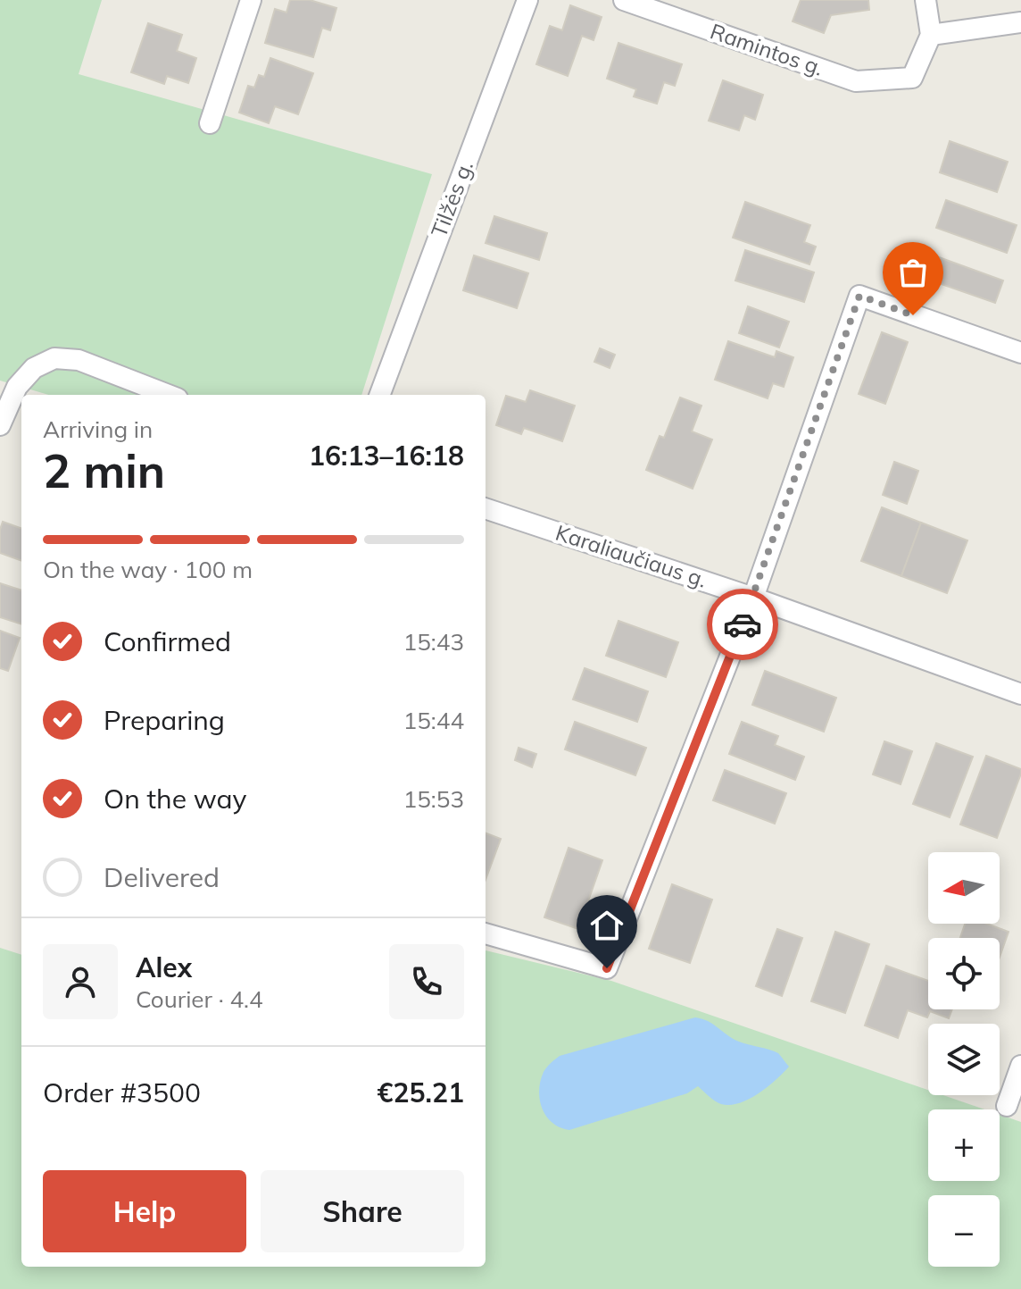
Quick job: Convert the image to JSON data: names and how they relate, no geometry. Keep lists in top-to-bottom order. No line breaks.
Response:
{"streets":{"street":["Ramintos g.","Tilžės g.","Karaliaučiaus g."]},"north":"left","page":{"heading":["2 min","Arriving in","16:13–16:18"],"panel":["Alex","Courier · 4.4","Order #3500","€25.21"],"bar":"On the way · 100 m","list":[["Confirmed","15:43"],["Preparing","15:44"],["On the way","15:53"],"Delivered"],"map_buttons":["+","−"],"buttons":["Help","Share"]}}
